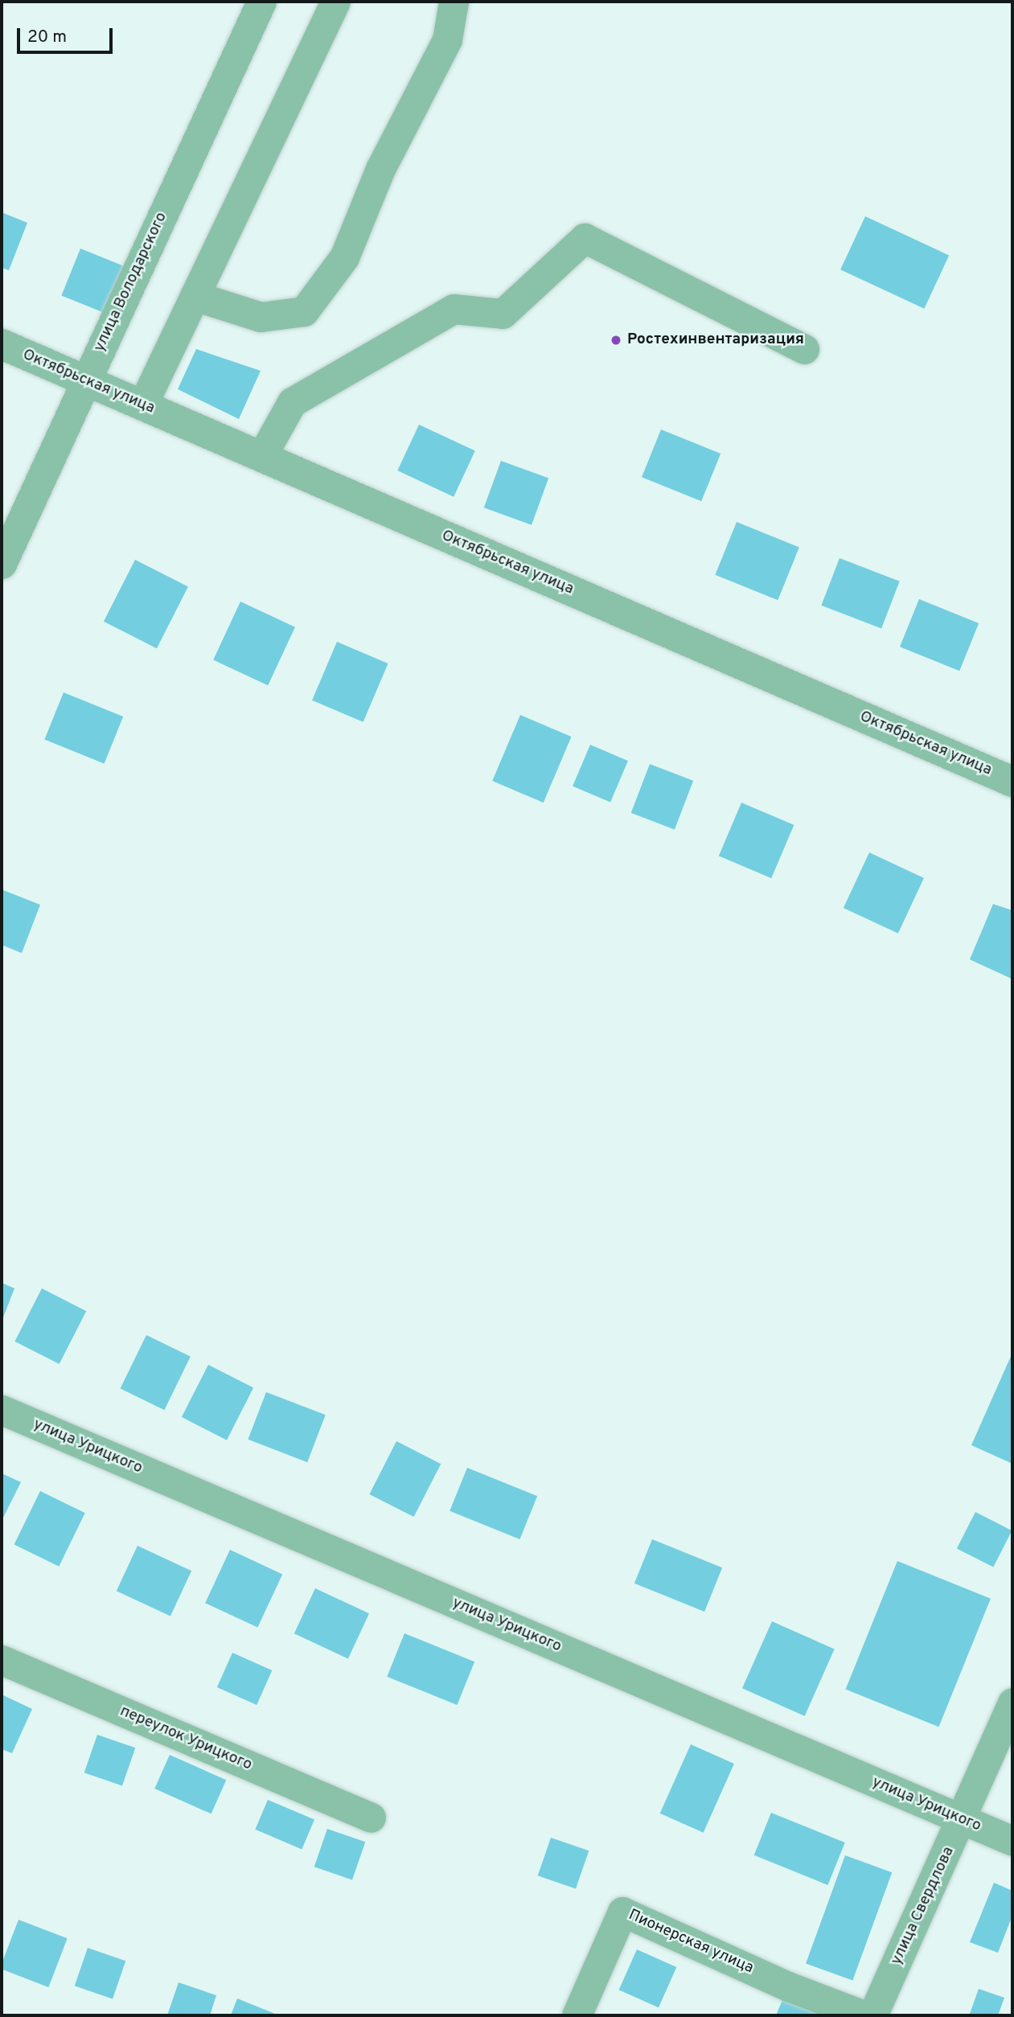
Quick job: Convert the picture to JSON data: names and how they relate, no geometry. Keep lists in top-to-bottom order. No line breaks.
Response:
{"streets":{"street":["улица Володарского","Октябрьская улица","улица Урицкого","переулок Урицкого","улица Свердлова","Пионерская улица"]},"crossings":[["улица Володарского","Октябрьская улица"],["улица Урицкого","улица Свердлова"]],"places":["Ростехинвентаризация"],"scale_bar":"20 m"}
